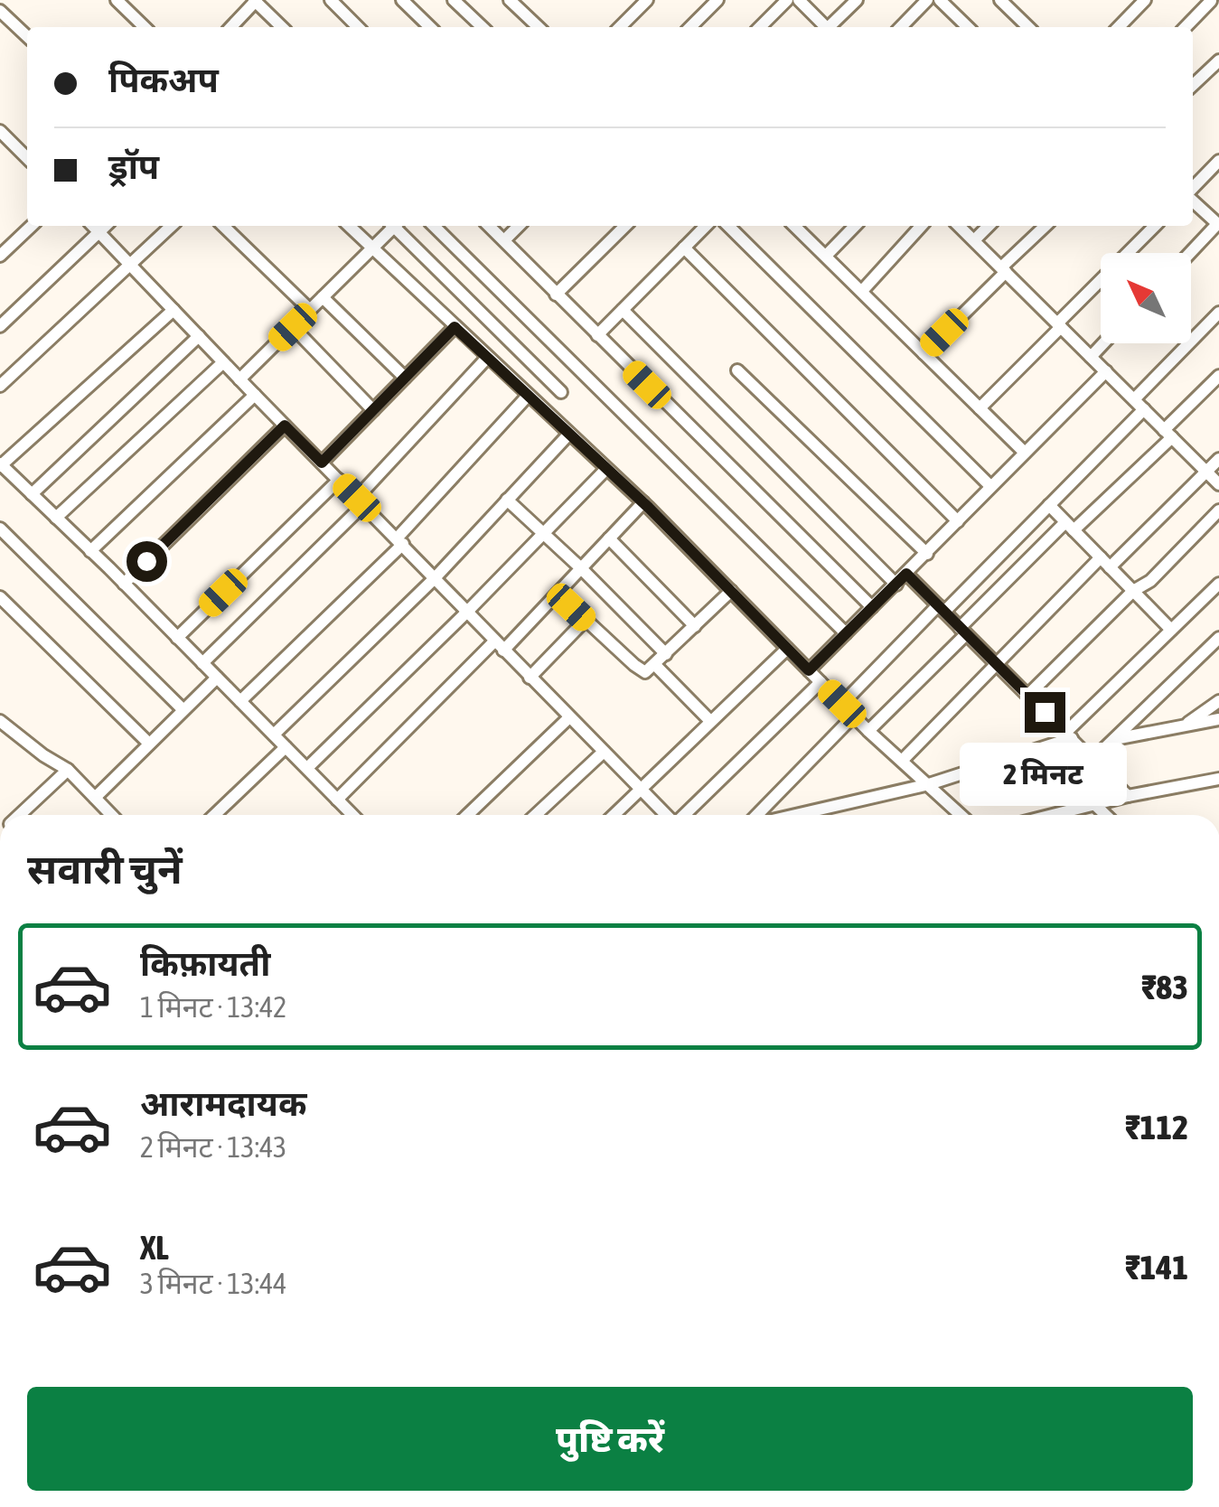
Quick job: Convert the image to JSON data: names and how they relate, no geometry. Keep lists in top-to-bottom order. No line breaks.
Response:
{"north":"top left","page":{"banner":["पिकअप","ड्रॉप"],"bubble":"2 मिनट","heading":"सवारी चुनें","list":[{"name":"किफ़ायती","note":"1 मिनट · 13:42","value":"₹83"},{"name":"आरामदायक","note":"2 मिनट · 13:43","value":"₹112"},{"name":"XL","note":"3 मिनट · 13:44","value":"₹141"}],"buttons":"पुष्टि करें"}}
